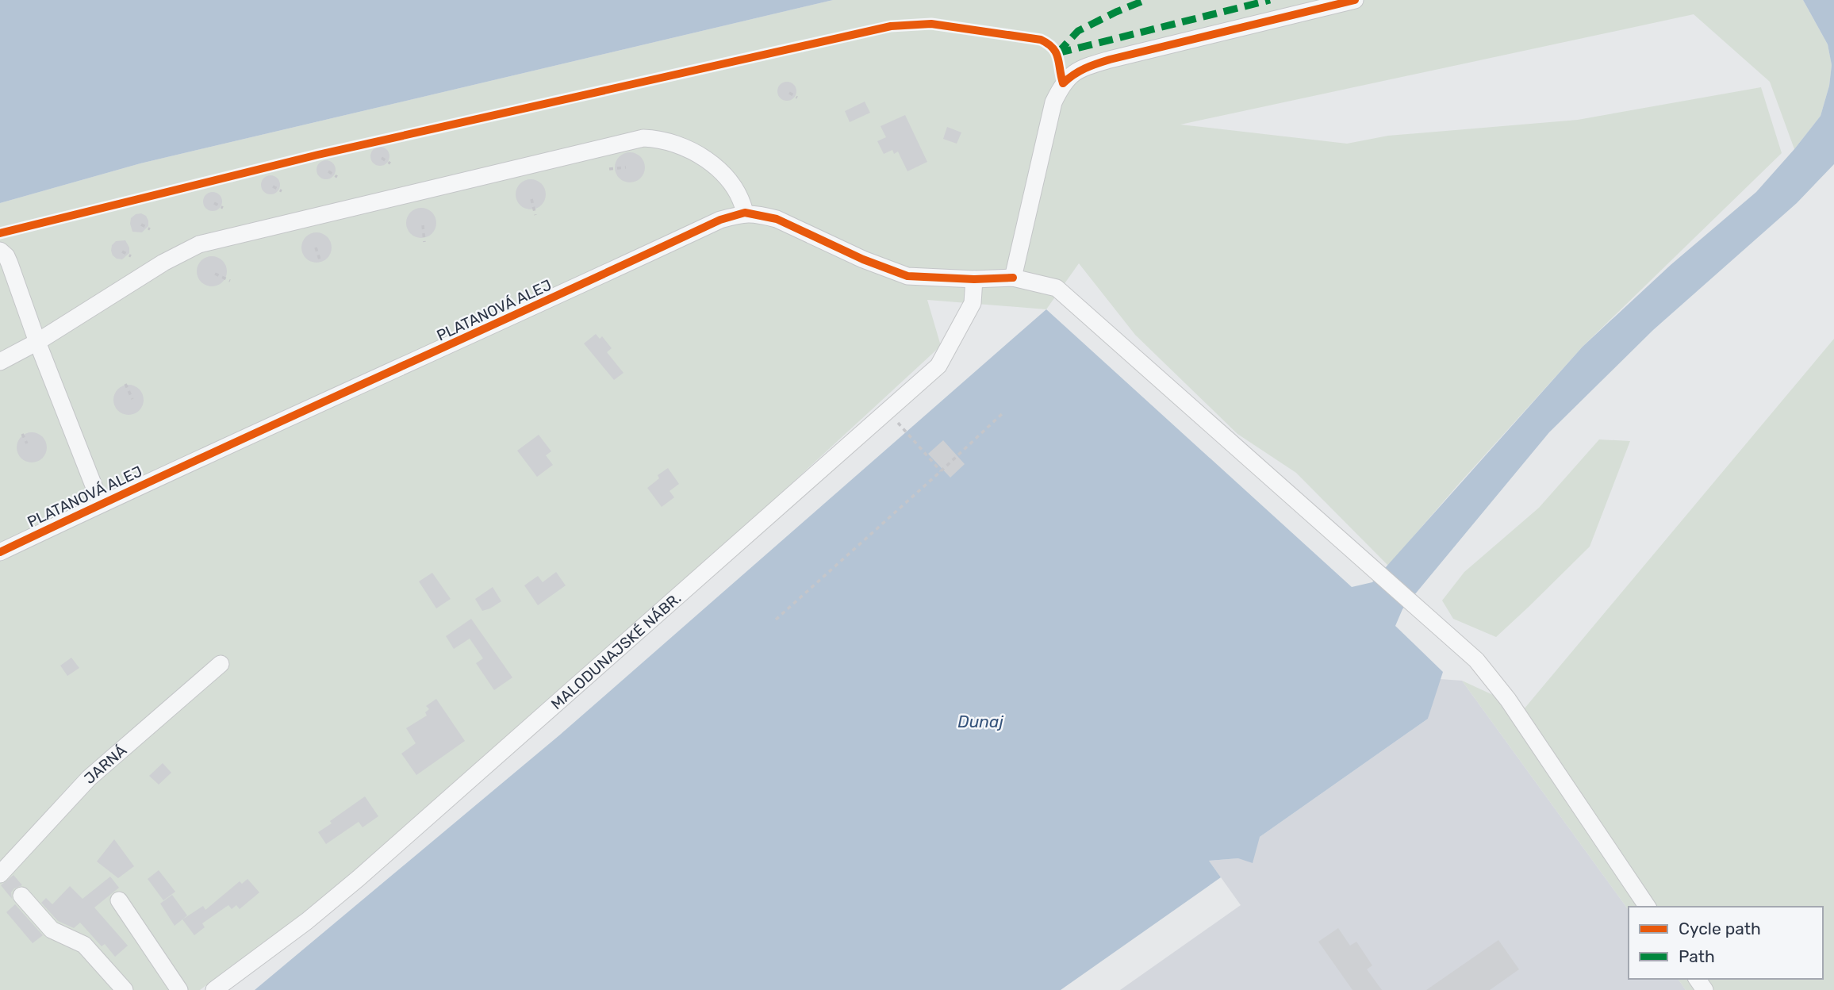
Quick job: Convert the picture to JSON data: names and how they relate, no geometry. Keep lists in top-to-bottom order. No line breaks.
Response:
{"streets":{"street":["PLATANOVÁ ALEJ","MALODUNAJSKÉ NÁBR.","JARNÁ"]},"crossings":[["PLATANOVÁ ALEJ","MALODUNAJSKÉ NÁBR."]],"water":["Dunaj"],"legend":["Cycle path","Path"]}
